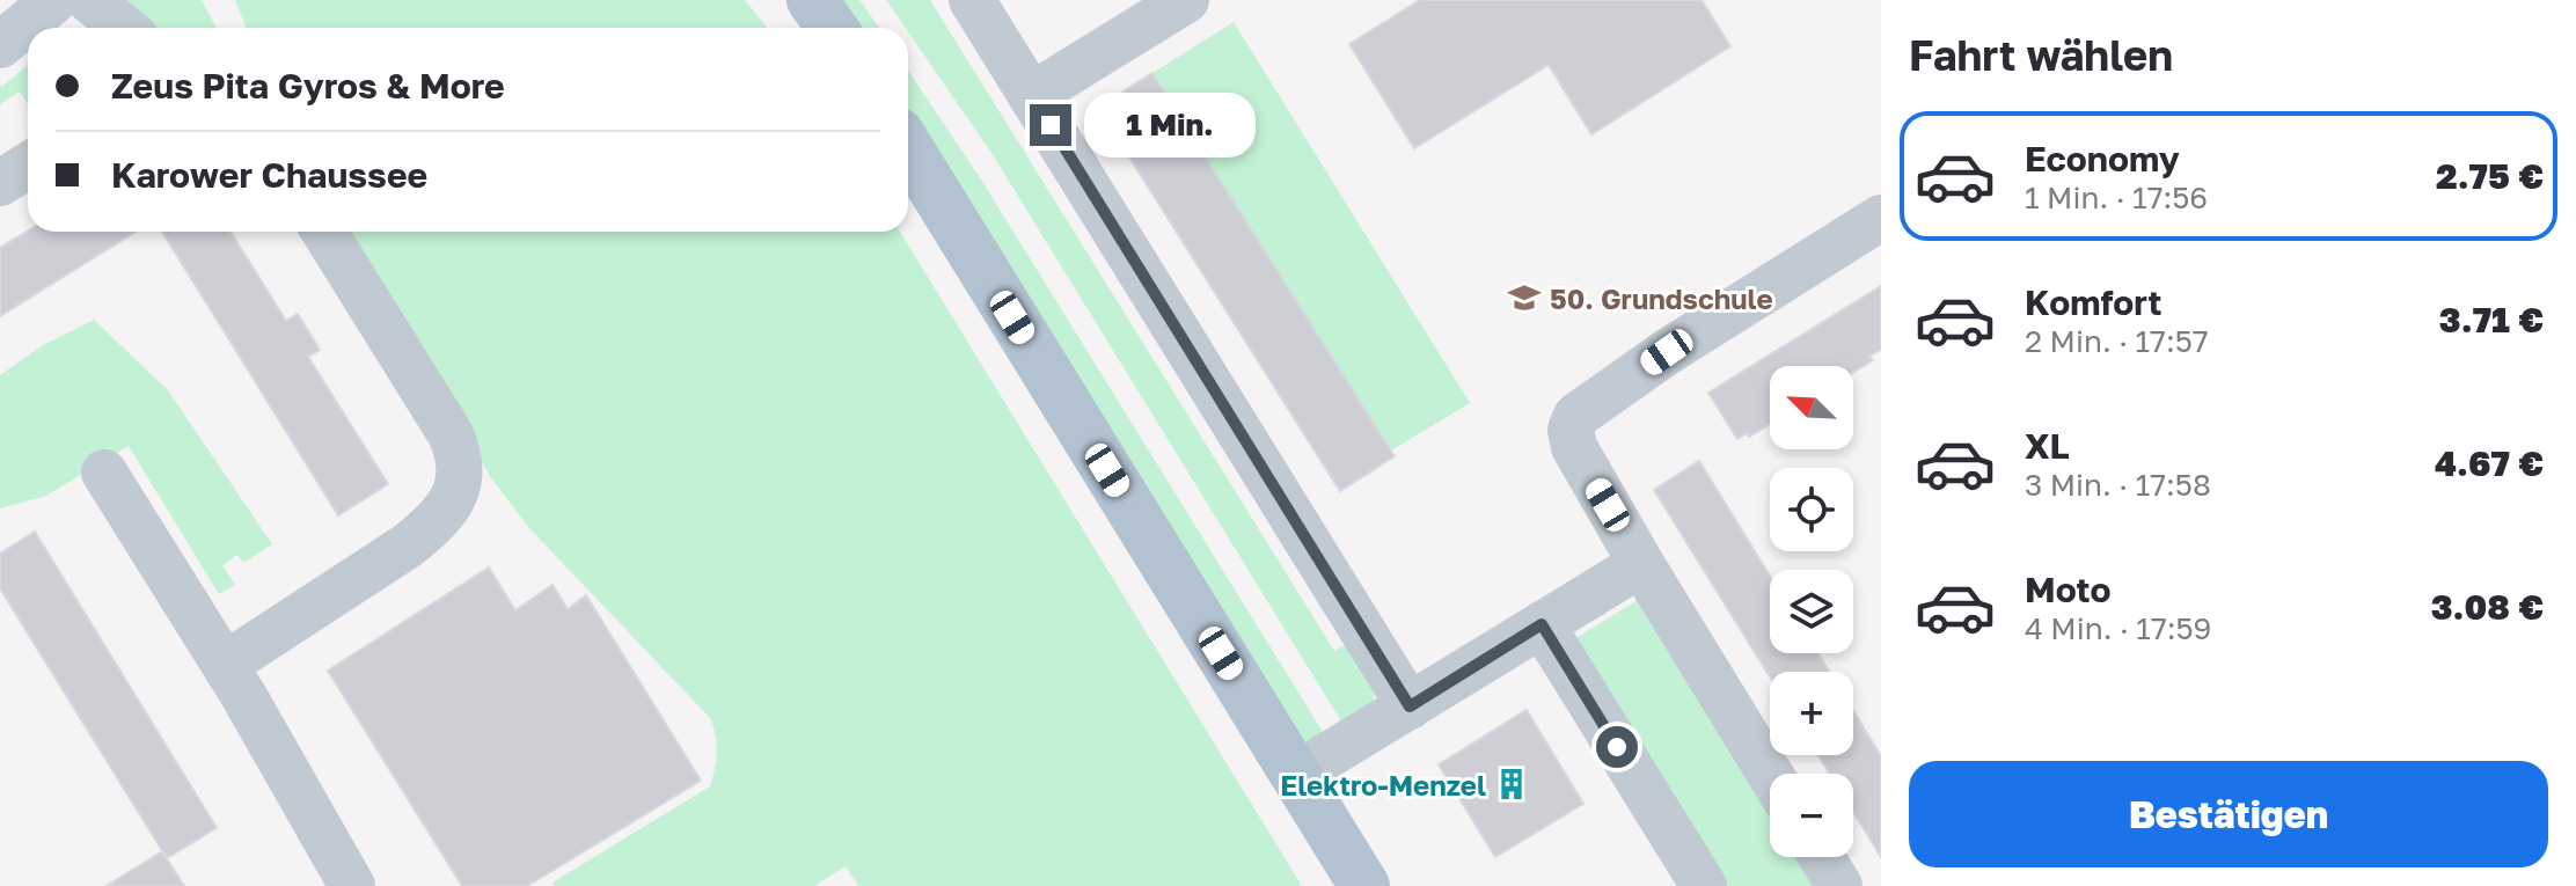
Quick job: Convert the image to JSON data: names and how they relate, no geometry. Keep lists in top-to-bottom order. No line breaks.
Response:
{"places":{"school or university":["50. Grundschule"],"building":["Elektro-Menzel"]},"north":"top left","page":{"heading":"Fahrt wählen","banner":["Zeus Pita Gyros & More","Karower Chaussee"],"bubble":"1 Min.","list":[{"name":"Economy","note":"1 Min. · 17:56","value":"2.75 €"},{"name":"Komfort","note":"2 Min. · 17:57","value":"3.71 €"},{"name":"XL","note":"3 Min. · 17:58","value":"4.67 €"},{"name":"Moto","note":"4 Min. · 17:59","value":"3.08 €"}],"map_buttons":["+","−"],"buttons":"Bestätigen"}}
